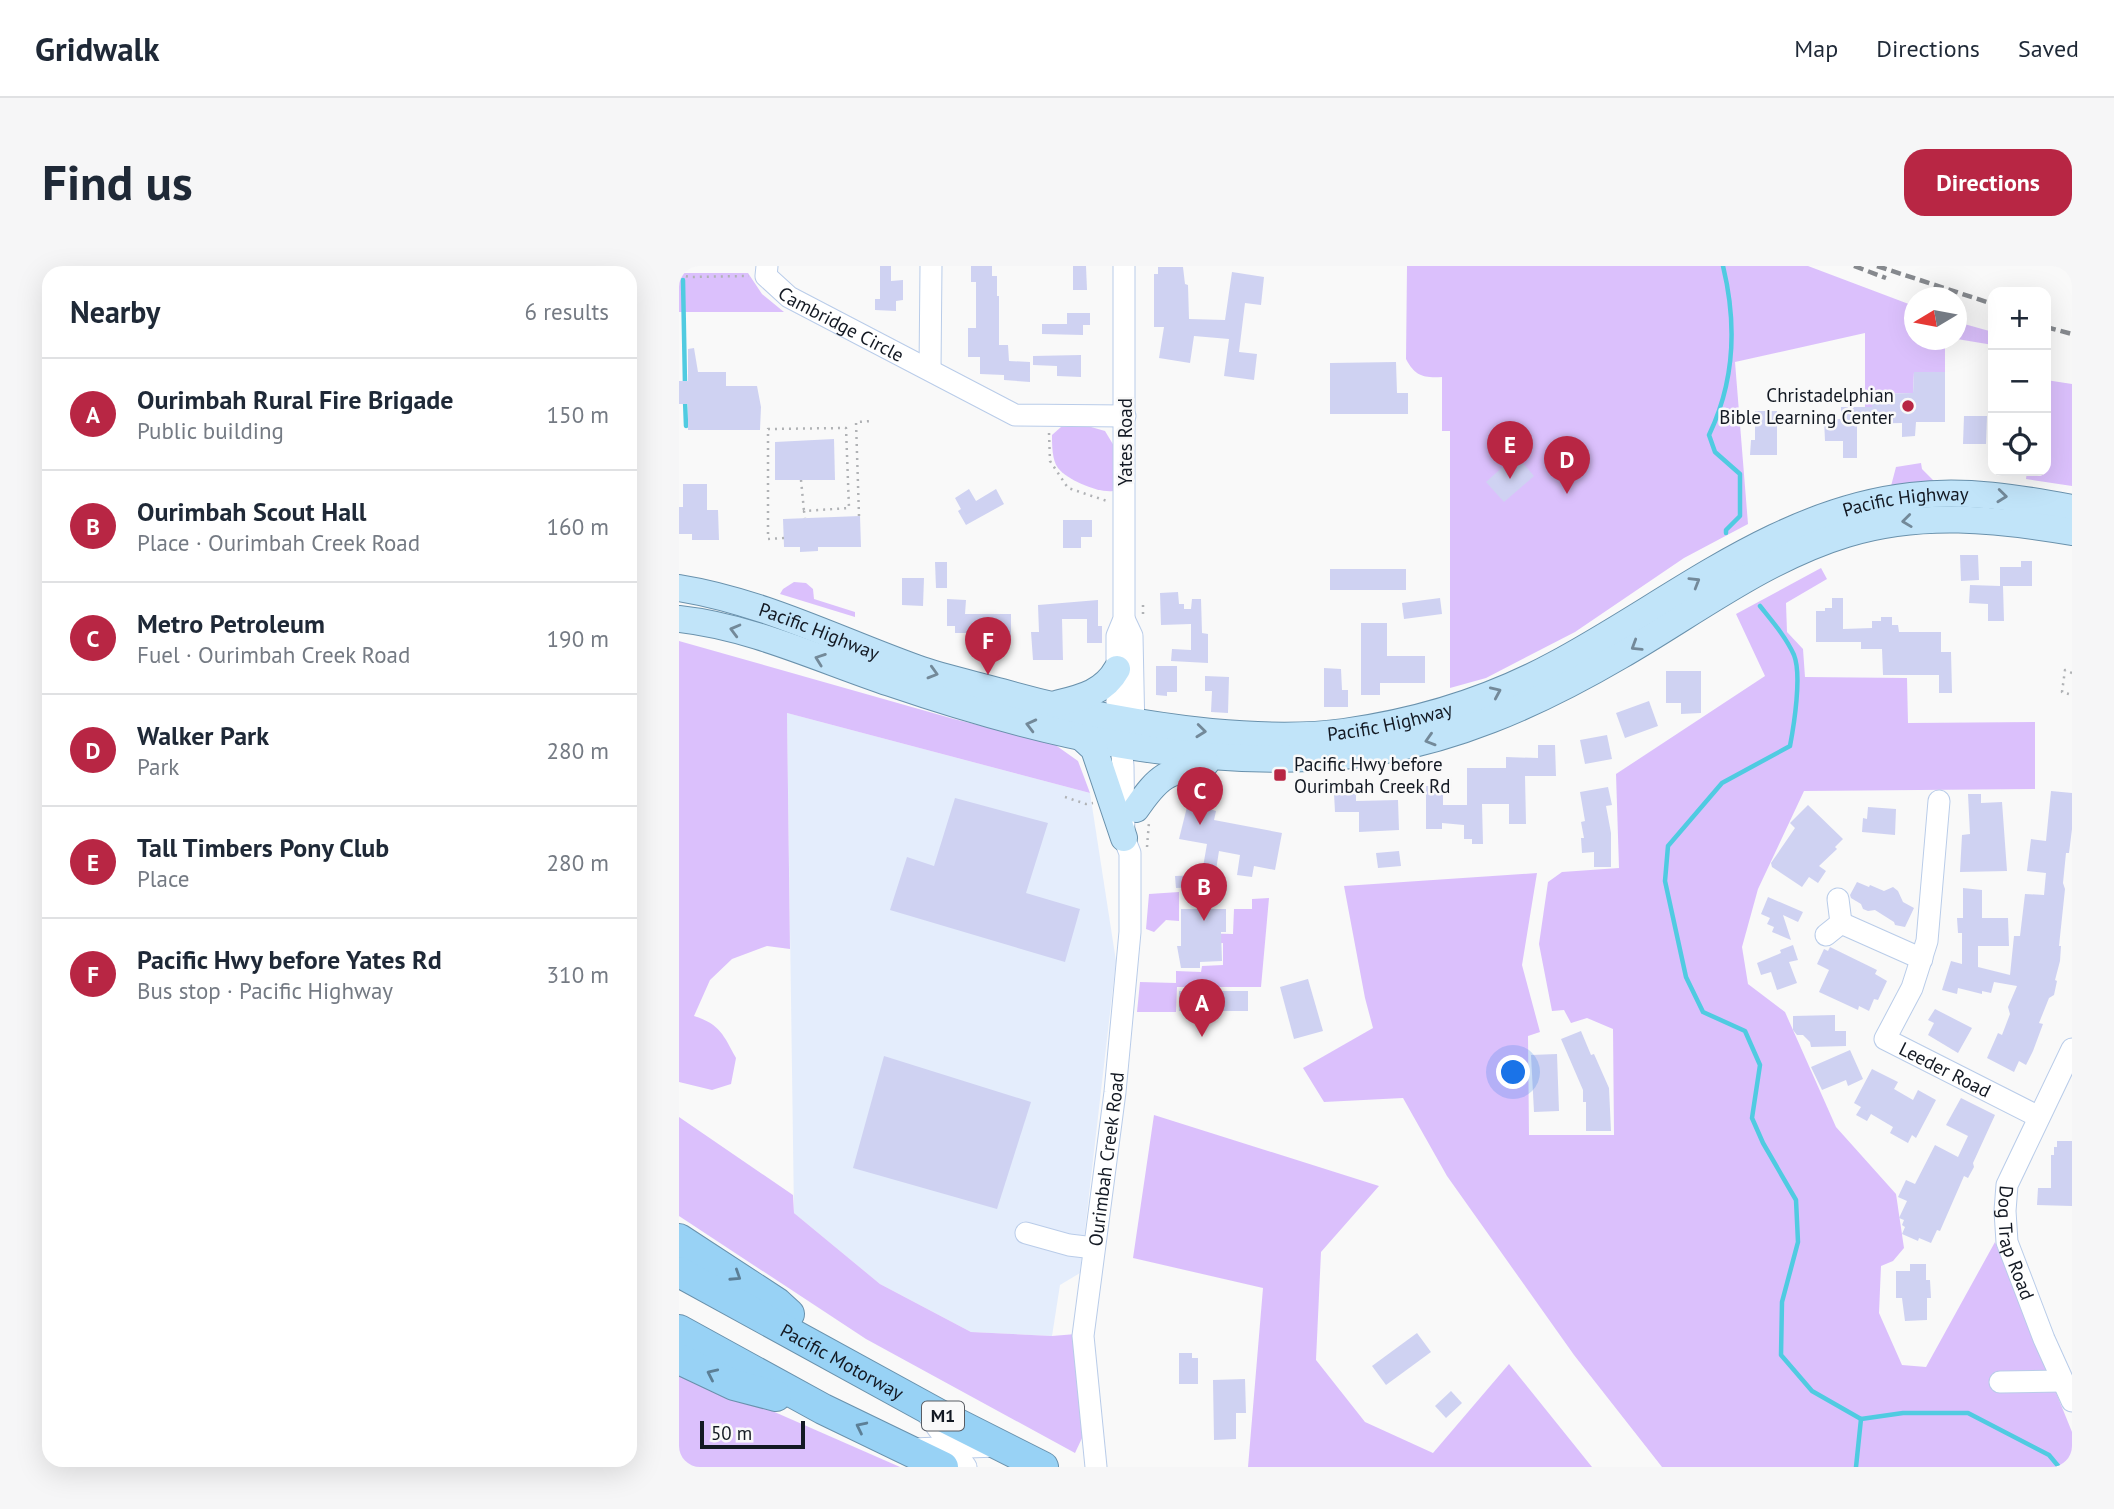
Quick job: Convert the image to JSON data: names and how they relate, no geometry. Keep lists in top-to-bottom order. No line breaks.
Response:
{"streets":{"highway":["Pacific Motorway","M1"],"main road":["Pacific Highway"],"street":["Cambridge Circle","Yates Road","Leeder Road","Ourimbah Creek Road","Dog Trap Road"]},"crossings":[["Cambridge Circle","Yates Road"],["Yates Road","Pacific Highway"],["Yates Road","Ourimbah Creek Road"],["Pacific Highway","Ourimbah Creek Road"],["Leeder Road","Dog Trap Road"]],"places":{"other":["Christadelphian Bible Learning Center"],"transit":["Pacific Hwy before Ourimbah Creek Rd"]},"scale_bar":"50 m","north":"left","page":{"header":"Gridwalk","nav":["Map","Directions","Saved"],"buttons":"Directions","title":"Find us","heading":["Nearby","6 results"],"map_buttons":["+","−"],"list":[{"mark":"A","name":"Ourimbah Rural Fire Brigade","note":"Public building","value":"150 m"},{"mark":"B","name":"Ourimbah Scout Hall","note":"Place · Ourimbah Creek Road","value":"160 m"},{"mark":"C","name":"Metro Petroleum","note":"Fuel · Ourimbah Creek Road","value":"190 m"},{"mark":"D","name":"Walker Park","note":"Park","value":"280 m"},{"mark":"E","name":"Tall Timbers Pony Club","note":"Place","value":"280 m"},{"mark":"F","name":"Pacific Hwy before Yates Rd","note":"Bus stop · Pacific Highway","value":"310 m"}],"pins":["E","D","F","C","B","A"],"scale":"50 m"}}
